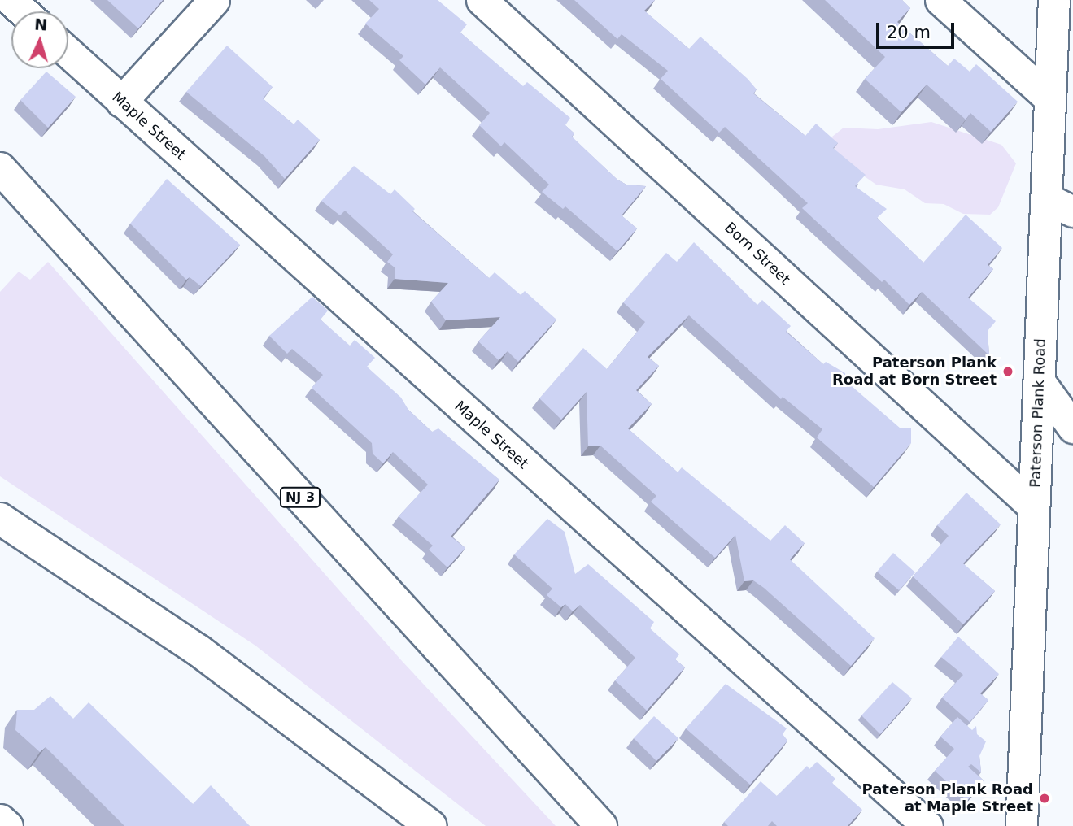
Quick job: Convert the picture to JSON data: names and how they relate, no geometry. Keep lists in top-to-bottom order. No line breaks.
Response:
{"streets":{"main road":["Paterson Plank Road","NJ 3"],"street":["Maple Street","Born Street"]},"crossings":[["Born Street","Paterson Plank Road"]],"places":["Paterson Plank Road at Born Street","Paterson Plank Road at Maple Street"],"scale_bar":"20 m","north":"top"}
